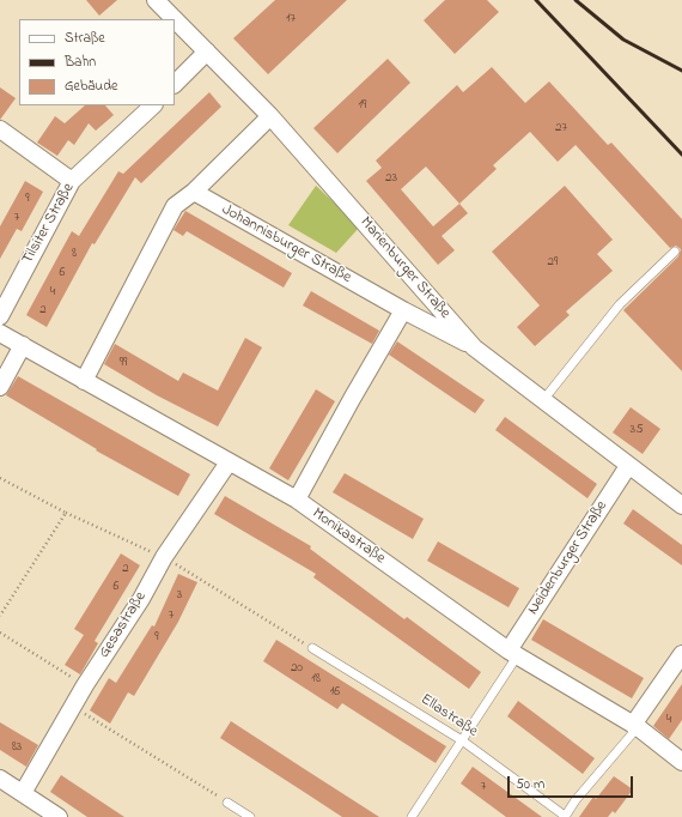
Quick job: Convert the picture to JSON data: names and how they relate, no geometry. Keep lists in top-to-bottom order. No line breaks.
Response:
{"streets":{"street":["Tilsiter Straße","Johannisburger Straße","Marienburger Straße","Monikastraße","Neidenburger Straße","Gesastraße"],"lane":["Ellastraße"]},"crossings":[["Johannisburger Straße","Marienburger Straße"],["Marienburger Straße","Neidenburger Straße"],["Monikastraße","Neidenburger Straße"],["Monikastraße","Gesastraße"]],"house_numbers":["17","19","27","23","9","7","8","29","6","4","2","99","35","2","6","3","7","9","20","18","16","4","83","7"],"legend":["Straße","Bahn","Gebäude"],"scale_bar":"50 m"}
